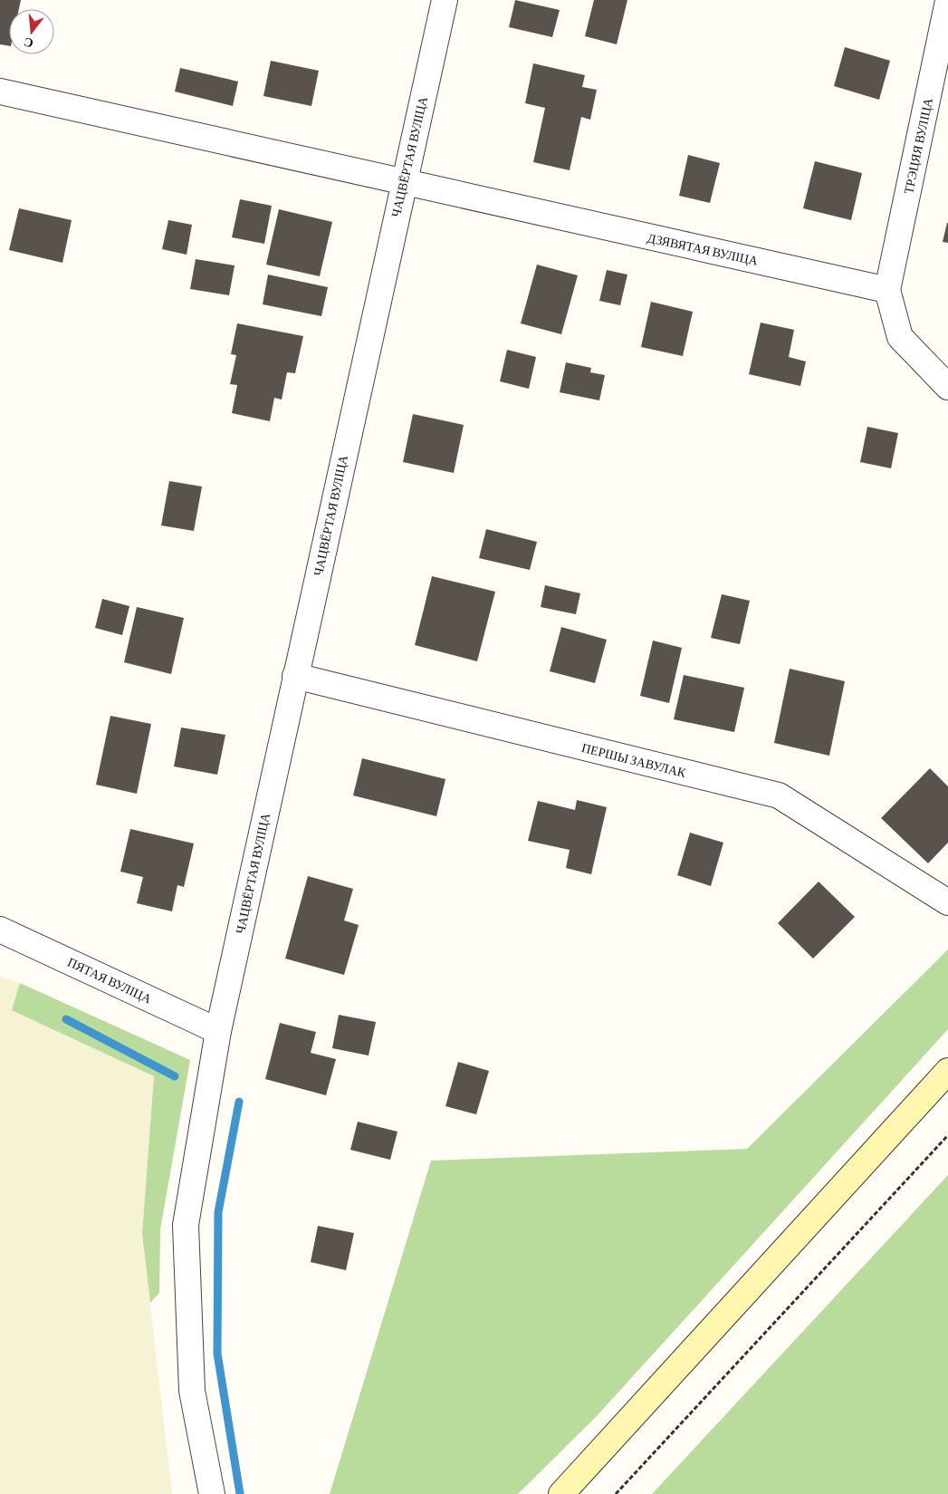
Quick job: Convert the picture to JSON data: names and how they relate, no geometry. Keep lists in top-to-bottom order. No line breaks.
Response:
{"streets":{"street":["ТРЭЦЯЯ ВУЛІЦА","ЧАЦВЁРТАЯ ВУЛІЦА","ДЗЯВЯТАЯ ВУЛІЦА","ПЕРШЫ ЗАВУЛАК","ПЯТАЯ ВУЛІЦА"]},"crossings":[["ТРЭЦЯЯ ВУЛІЦА","ДЗЯВЯТАЯ ВУЛІЦА"],["ЧАЦВЁРТАЯ ВУЛІЦА","ДЗЯВЯТАЯ ВУЛІЦА"],["ЧАЦВЁРТАЯ ВУЛІЦА","ПЕРШЫ ЗАВУЛАК"],["ЧАЦВЁРТАЯ ВУЛІЦА","ПЯТАЯ ВУЛІЦА"]],"north":"bottom"}
